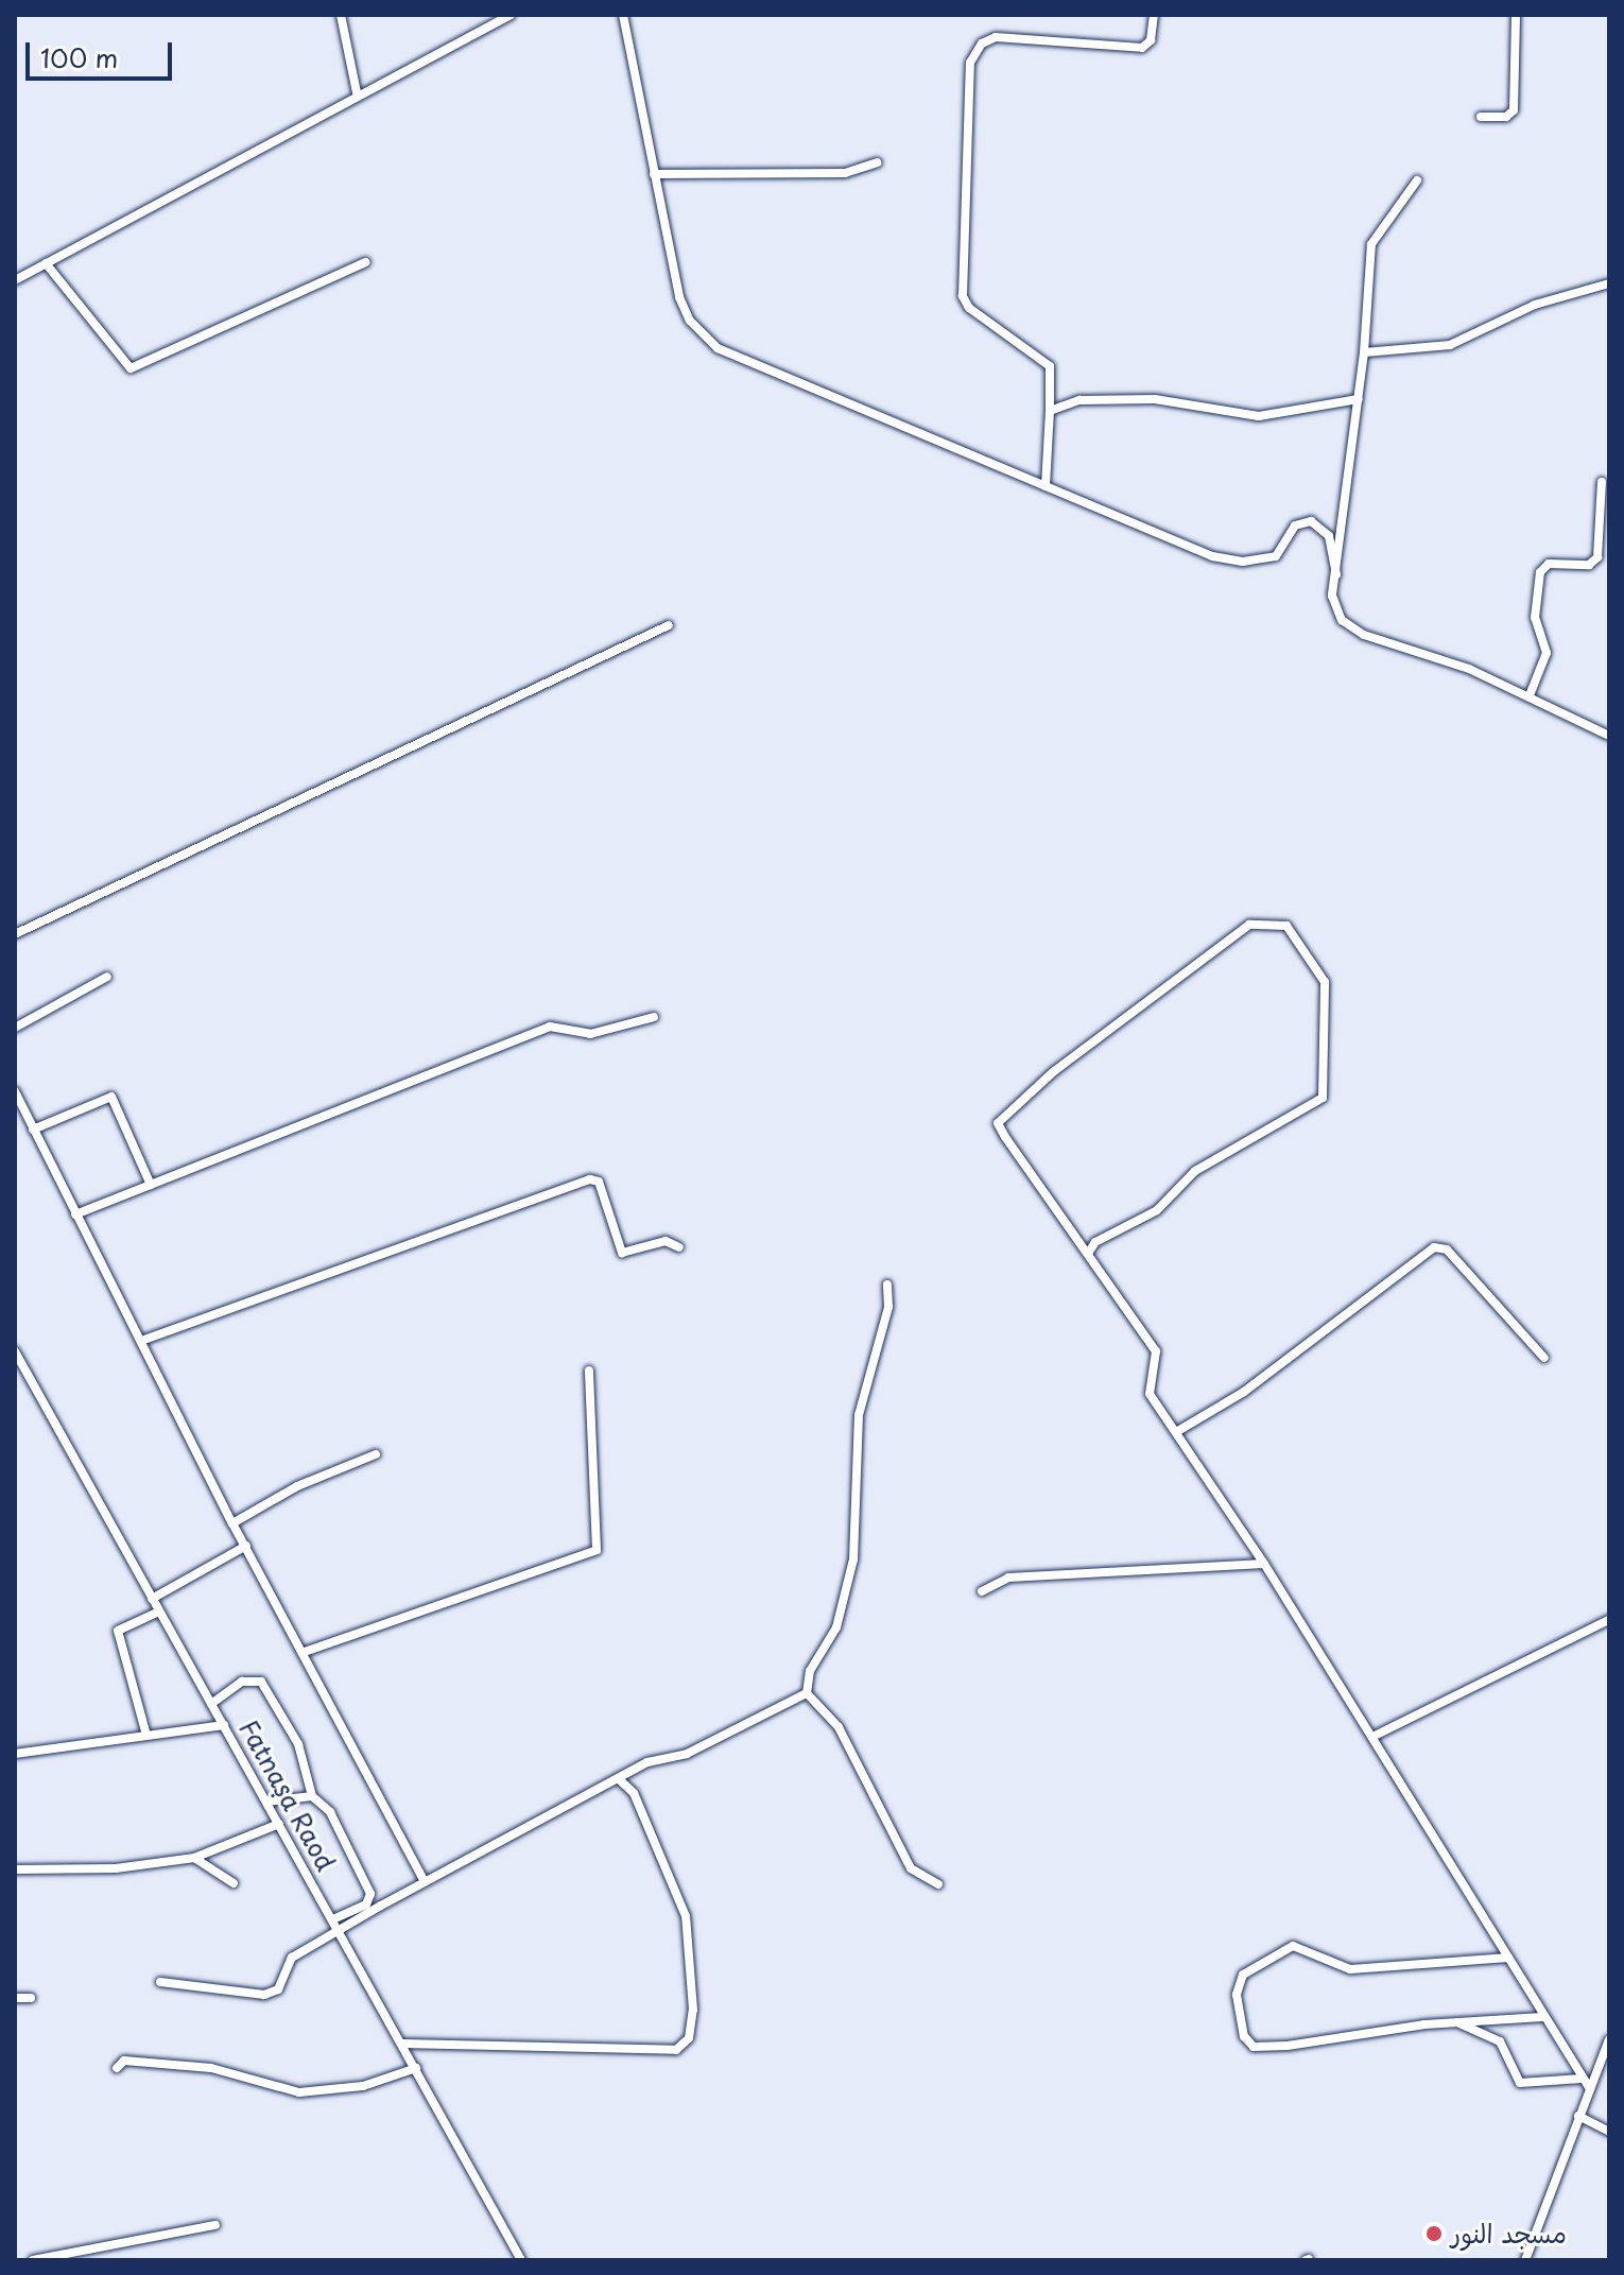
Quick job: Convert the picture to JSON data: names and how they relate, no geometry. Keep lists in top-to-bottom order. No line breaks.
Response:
{"streets":{"street":["Fatnaṣa Raod"]},"places":["مسجد النور"],"scale_bar":"100 m"}
